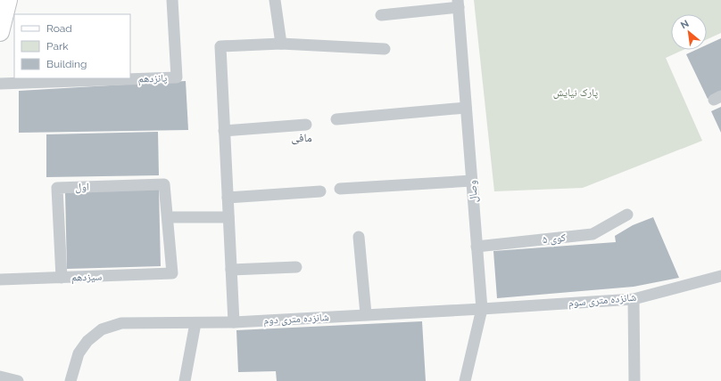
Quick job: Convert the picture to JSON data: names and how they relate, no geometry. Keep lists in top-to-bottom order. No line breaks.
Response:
{"streets":{"street":["پانزدهم","اول","وصال","کوی ۵","سیزدهم","شانزده متری سوم","شانزده متری دوم"]},"crossings":[["اول","سیزدهم"],["وصال","کوی ۵"],["وصال","شانزده متری سوم"],["وصال","شانزده متری دوم"],["شانزده متری سوم","شانزده متری دوم"]],"districts":["مافی"],"parks":["پارک نیایش"],"legend":["Road","Park","Building"],"north":"top left"}
